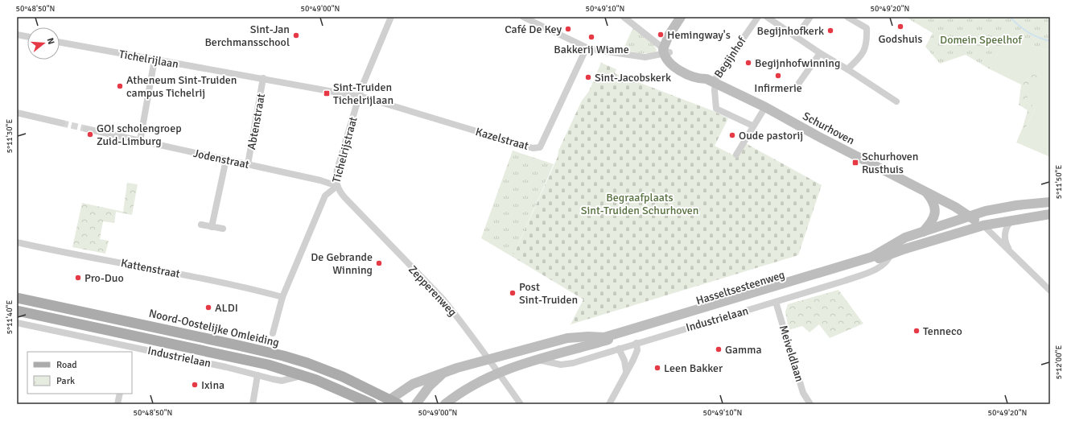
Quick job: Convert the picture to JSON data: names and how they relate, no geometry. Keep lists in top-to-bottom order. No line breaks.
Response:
{"streets":{"main road":["Schurhoven","Hasseltsesteenweg","Noord-Oostelijke Omleiding"],"street":["Begijnhof","Tichelrijlaan","Abtenstraat","Kazelstraat","Tichelrijstraat","Jodenstraat","Kattenstraat","Zepperenweg","Industrielaan","Meiveldlaan"]},"crossings":[["Begijnhof","Schurhoven"],["Tichelrijlaan","Abtenstraat"],["Tichelrijlaan","Kazelstraat"],["Tichelrijlaan","Tichelrijstraat"],["Abtenstraat","Jodenstraat"],["Schurhoven","Hasseltsesteenweg"],["Kazelstraat","Tichelrijstraat"],["Tichelrijstraat","Jodenstraat"],["Tichelrijstraat","Kattenstraat"],["Tichelrijstraat","Zepperenweg"],["Jodenstraat","Zepperenweg"],["Hasseltsesteenweg","Zepperenweg"],["Hasseltsesteenweg","Industrielaan"],["Hasseltsesteenweg","Noord-Oostelijke Omleiding"],["Industrielaan","Meiveldlaan"]],"parks":["Domein Speelhof","Begraafplaats Sint-Truiden Schurhoven"],"places":{"other":["Godshuis","Café De Key","Begijnhofkerk","Hemingway's","Sint-Jan Berchmansschool","Bakkerij Wiame","Begijnhofwinning","Infirmerie","Sint-Jacobskerk","Atheneum Sint-Truiden campus Tichelrij","GO! scholengroep Zuid-Limburg","Oude pastorij","De Gebrande Winning","Pro-Duo","Post Sint-Truiden","ALDI","Tenneco","Gamma","Leen Bakker","Ixina"],"transit":["Sint-Truiden Tichelrijlaan","Schurhoven Rusthuis"]},"legend":["Road","Park"],"north":"right","coordinates":["50°48'50\"N","50°49'00\"N","50°49'10\"N","50°49'20\"N","5°11'30\"E","5°11'50\"E","5°11'40\"E","5°12'00\"E"]}
